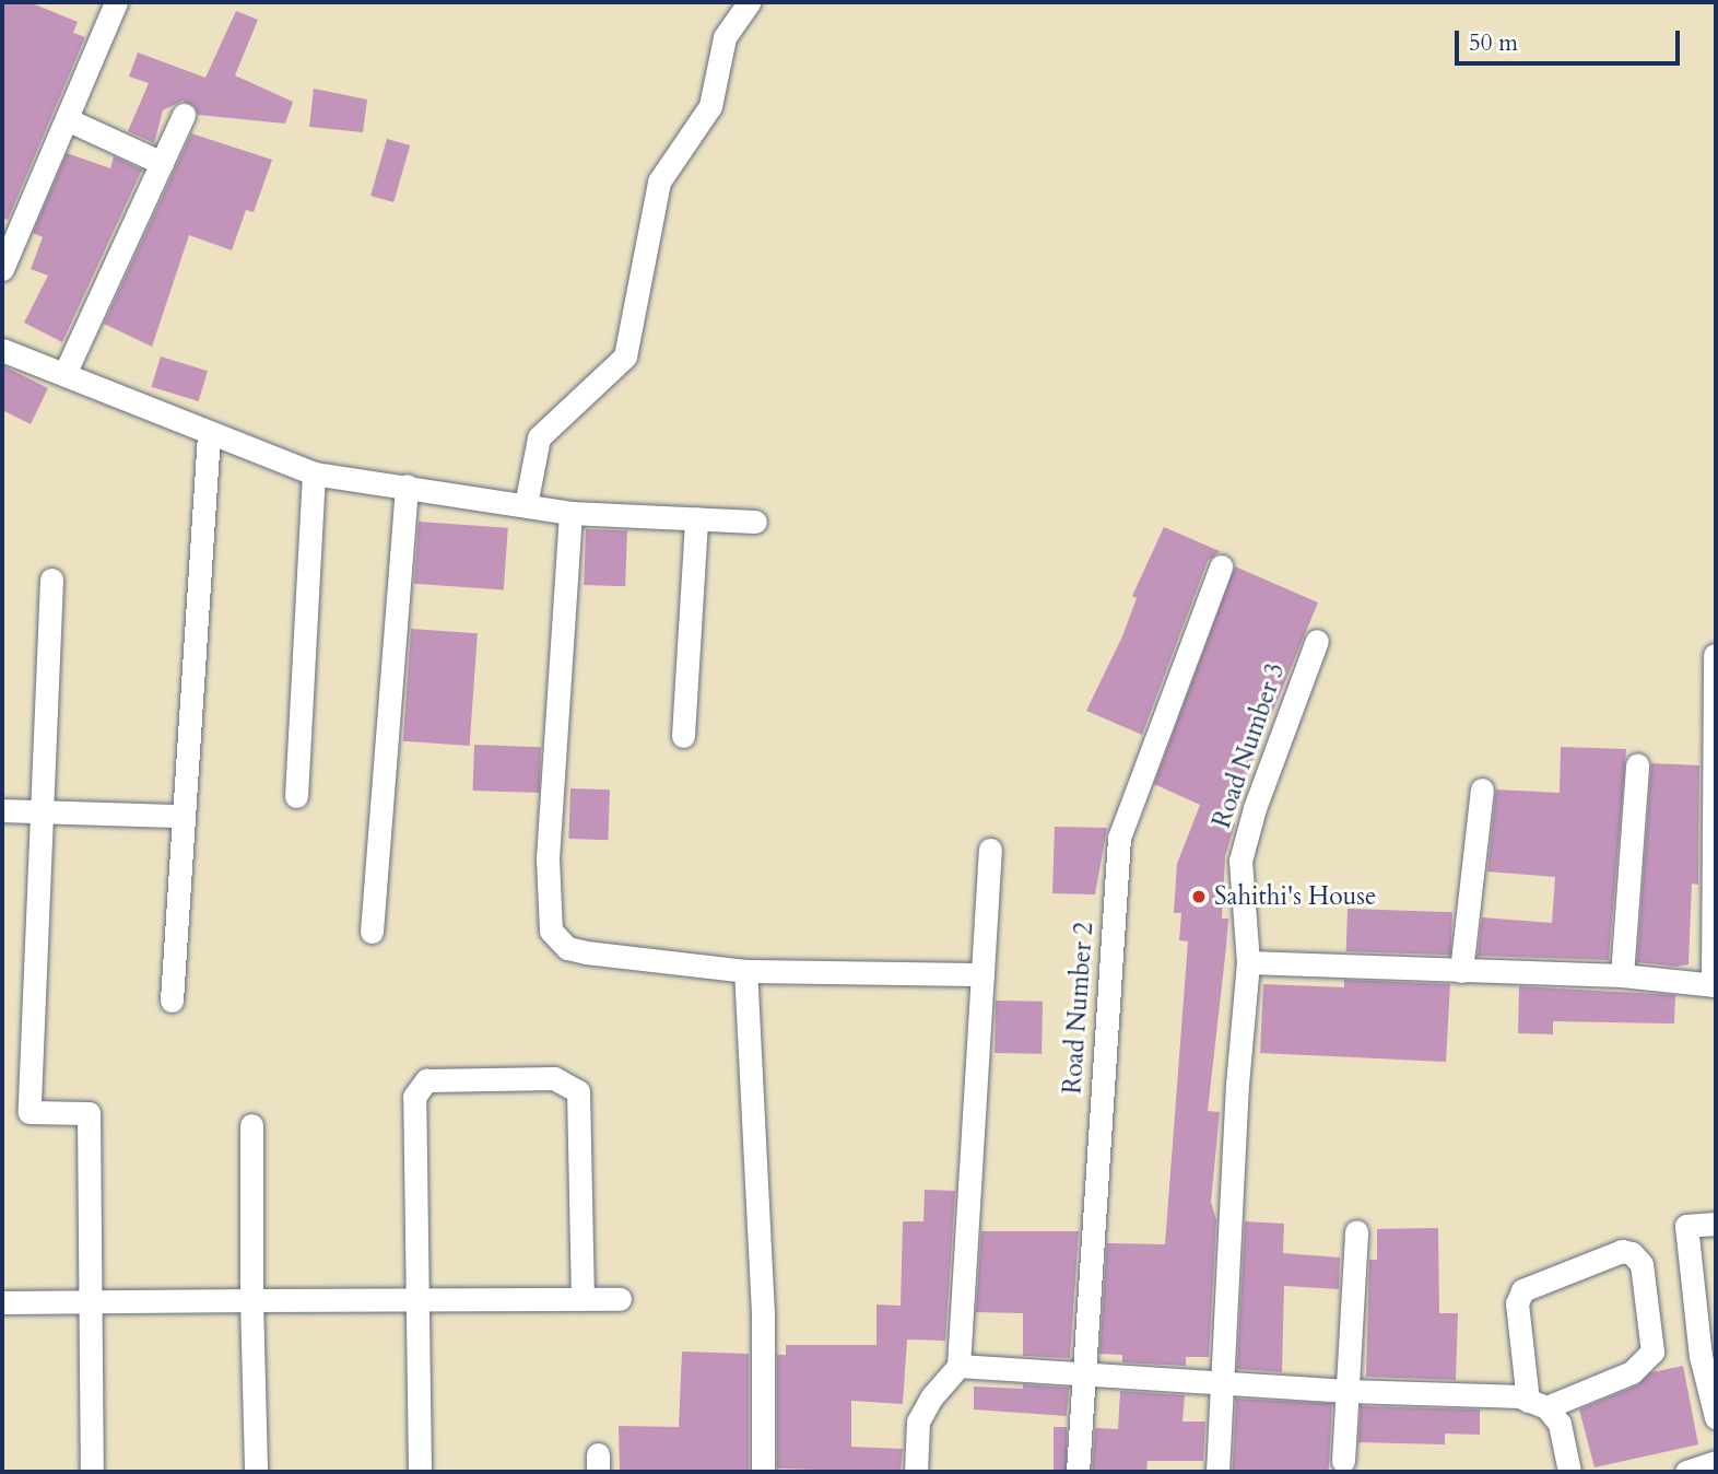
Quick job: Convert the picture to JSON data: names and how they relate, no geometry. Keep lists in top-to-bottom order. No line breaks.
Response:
{"streets":{"street":["Road Number 3","Road Number 2"]},"places":["Sahithi's House"],"scale_bar":"50 m"}
